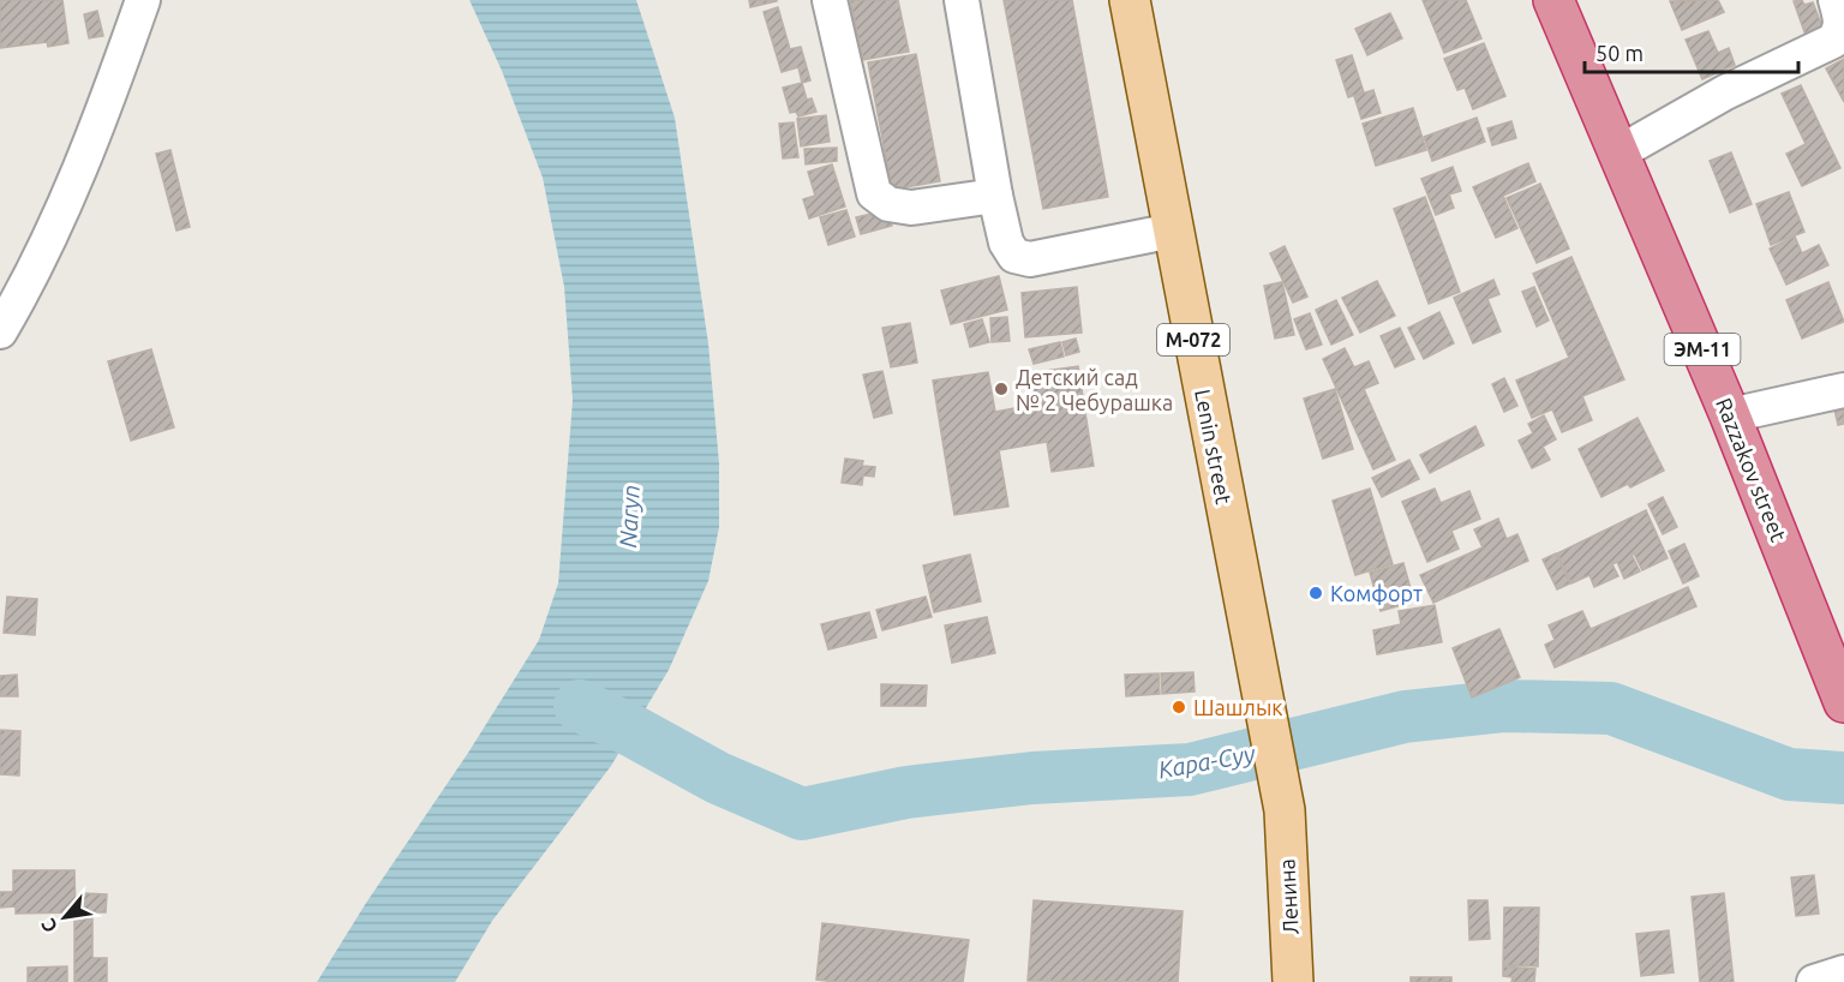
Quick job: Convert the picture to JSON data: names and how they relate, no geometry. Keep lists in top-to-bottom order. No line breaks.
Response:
{"streets":{"highway":["ЭМ-11","Razzakov street"],"main road":["М-072","Lenin street","Ленина"]},"crossings":[["Lenin street","Ленина"]],"water":["Naryn","Кара-Суу"],"places":["Детский сад № 2 Чебурашка","Комфорт","Шашлык"],"scale_bar":"50 m","north":"bottom left"}
